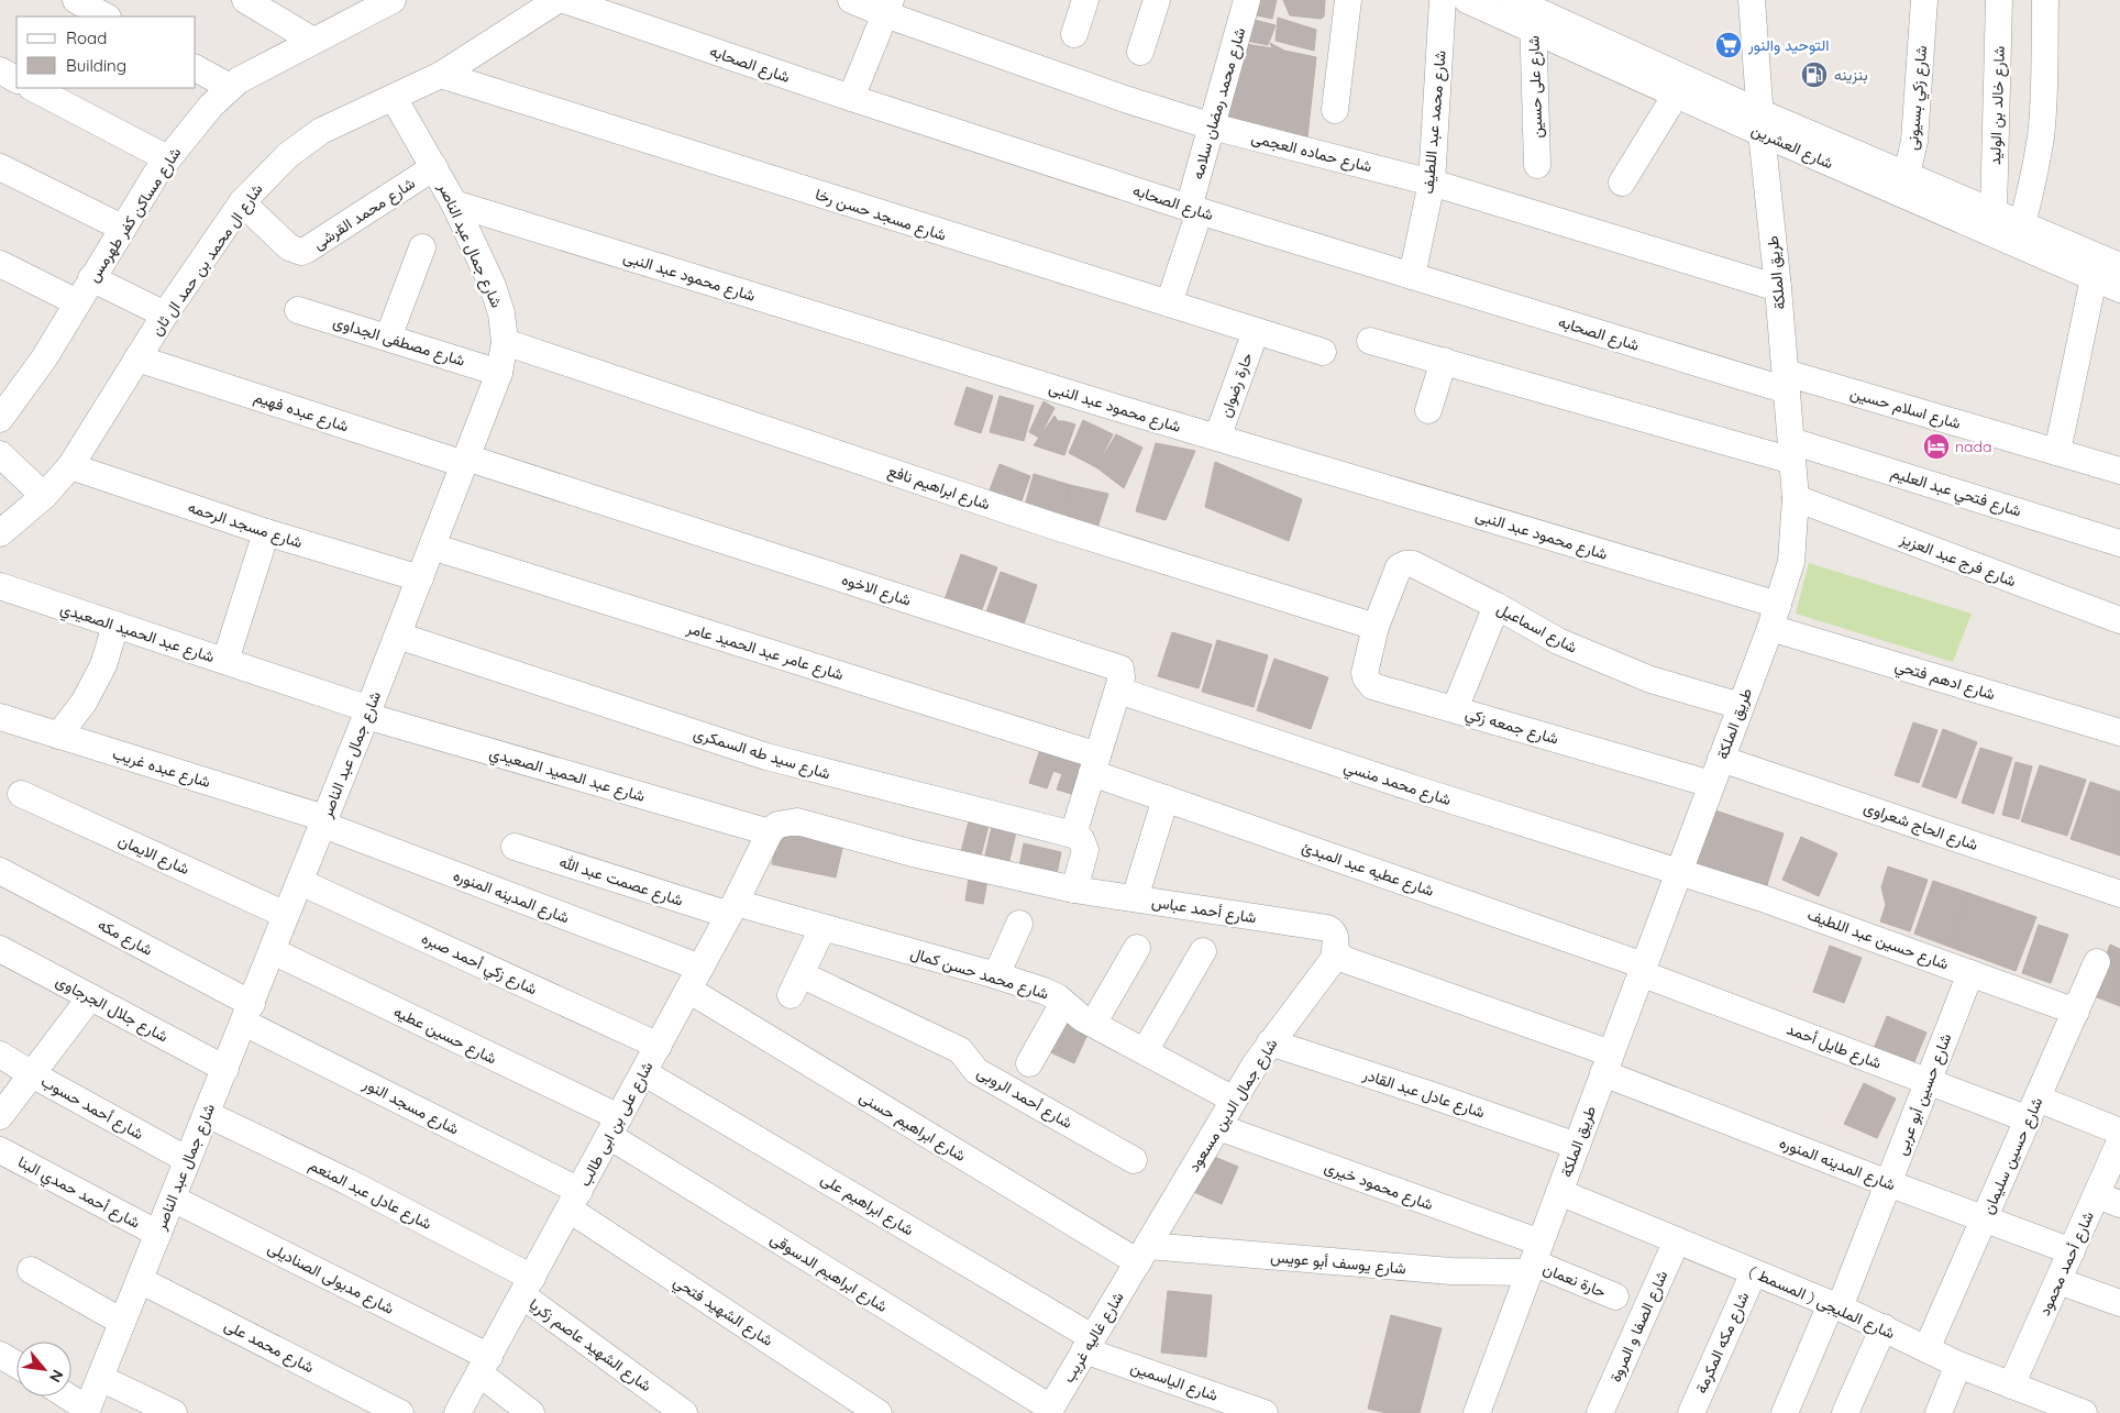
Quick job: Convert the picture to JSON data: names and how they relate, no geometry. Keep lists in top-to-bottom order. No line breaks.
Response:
{"streets":{"street":["شارع الصحابه","شارع على حسين","شارع زكي بسيونى","شارع محمد رمضان سلامه","شارع خالد بن الوليد","شارع محمد عبد اللطيف","شارع العشرين","شارع حماده العجمى","شارع محمد القرشى","شارع مساكن كفر طهرمس","شارع مسجد حسن رخا","شارع جمال عبد الناصر","شارع ال محمد بن حمد ال ثان","طريق الملكة","شارع محمود عبد النبى","شارع مصطفى الجداوى","حارة رضوان","شارع اسلام حسين","شارع عبده فهيم","شارع ابراهيم نافع","شارع فتحي عبد العليم","شارع مسجد الرحمه","شارع فرج عبد العزيز","شارع الاخوه","شارع اسماعيل","شارع عبد الحميد الصعيدي","شارع عامر عبد الحميد عامر","شارع ادهم فتحي","شارع جمعه زكي","شارع سيد طه السمكرى","شارع عبده غريب","شارع محمد منسي","شارع الحاج شعراوى","شارع الايمان","شارع عطيه عبد المبدئ","شارع عصمت عبد الله","شارع المدينه المنوره","شارع أحمد عباس","شارع مكه","شارع حسين عبد اللطيف","شارع زكي أحمد صبره","شارع محمد حسن كمال","شارع جلال الجرجاوى","شارع حسين عطيه","شارع طايل أحمد","شارع عادل عبد القادر","شارع حسين أبو عربى","شارع أحمد الروبى","شارع جمال الدين مسعود","شارع مسجد النور","شارع أحمد حسوب","شارع على بن ابى طالب","شارع ابراهيم حسنى","شارع حسين سليمان","شارع محمود خيرى","شارع أحمد حمدي البنا","شارع عادل عبد المنعم","شارع ابراهيم على","شارع يوسف أبو عويس","شارع أحمد محمود","شارع ابراهيم الدسوقى","شارع مدبولى الصناديلى","حارة نعمان","شارع المليجى ( المسمط )","شارع الشهيد فتحي","شارع الصفا و المروة","شارع غاليه غريب","شارع مكه المكرمة","شارع الشهيد عاصم زكريا","شارع محمد على","شارع الياسمين"]},"crossings":[["شارع الصحابه","شارع محمد رمضان سلامه"],["شارع الصحابه","شارع محمد عبد اللطيف"],["شارع الصحابه","طريق الملكة"],["شارع الصحابه","شارع اسلام حسين"],["شارع على حسين","شارع العشرين"],["شارع زكي بسيونى","شارع العشرين"],["شارع محمد رمضان سلامه","شارع حماده العجمى"],["شارع محمد رمضان سلامه","شارع مسجد حسن رخا"],["شارع خالد بن الوليد","شارع العشرين"],["شارع محمد عبد اللطيف","شارع حماده العجمى"],["شارع العشرين","طريق الملكة"],["شارع حماده العجمى","طريق الملكة"],["شارع محمد القرشى","شارع جمال عبد الناصر"],["شارع محمد القرشى","شارع ال محمد بن حمد ال ثان"],["شارع مسجد حسن رخا","شارع ال محمد بن حمد ال ثان"],["شارع مسجد حسن رخا","حارة رضوان"],["شارع جمال عبد الناصر","شارع ال محمد بن حمد ال ثان"],["شارع جمال عبد الناصر","شارع محمود عبد النبى"],["شارع جمال عبد الناصر","شارع مصطفى الجداوى"],["شارع جمال عبد الناصر","شارع عبده فهيم"],["شارع جمال عبد الناصر","شارع ابراهيم نافع"],["شارع جمال عبد الناصر","شارع مسجد الرحمه"],["شارع جمال عبد الناصر","شارع الاخوه"],["شارع جمال عبد الناصر","شارع عبد الحميد الصعيدي"],["شارع جمال عبد الناصر","شارع عامر عبد الحميد عامر"],["شارع جمال عبد الناصر","شارع سيد طه السمكرى"],["شارع جمال عبد الناصر","شارع عبده غريب"],["شارع جمال عبد الناصر","شارع الايمان"],["شارع جمال عبد الناصر","شارع المدينه المنوره"],["شارع جمال عبد الناصر","شارع مكه"],["شارع جمال عبد الناصر","شارع زكي أحمد صبره"],["شارع جمال عبد الناصر","شارع جلال الجرجاوى"],["شارع جمال عبد الناصر","شارع حسين عطيه"],["شارع جمال عبد الناصر","شارع مسجد النور"],["شارع جمال عبد الناصر","شارع أحمد حسوب"],["شارع جمال عبد الناصر","شارع أحمد حمدي البنا"],["شارع جمال عبد الناصر","شارع عادل عبد المنعم"],["شارع جمال عبد الناصر","شارع مدبولى الصناديلى"],["شارع جمال عبد الناصر","شارع محمد على"],["شارع ال محمد بن حمد ال ثان","شارع عبده فهيم"],["شارع ال محمد بن حمد ال ثان","شارع مسجد الرحمه"],["طريق الملكة","شارع محمود عبد النبى"],["طريق الملكة","شارع اسلام حسين"],["طريق الملكة","شارع فتحي عبد العليم"],["طريق الملكة","شارع فرج عبد العزيز"],["طريق الملكة","شارع اسماعيل"],["طريق الملكة","شارع ادهم فتحي"],["طريق الملكة","شارع جمعه زكي"],["طريق الملكة","شارع محمد منسي"],["طريق الملكة","شارع الحاج شعراوى"],["طريق الملكة","شارع عطيه عبد المبدئ"],["طريق الملكة","شارع المدينه المنوره"],["طريق الملكة","شارع حسين عبد اللطيف"],["طريق الملكة","شارع طايل أحمد"],["طريق الملكة","شارع عادل عبد القادر"],["طريق الملكة","شارع محمود خيرى"],["طريق الملكة","شارع يوسف أبو عويس"],["طريق الملكة","حارة نعمان"],["طريق الملكة","شارع المليجى ( المسمط )"],["شارع محمود عبد النبى","حارة رضوان"],["شارع محمود عبد النبى","شارع ادهم فتحي"],["شارع عبده فهيم","شارع الاخوه"],["شارع ابراهيم نافع","شارع اسماعيل"],["شارع ابراهيم نافع","شارع جمعه زكي"],["شارع الاخوه","شارع عامر عبد الحميد عامر"],["شارع الاخوه","شارع سيد طه السمكرى"],["شارع الاخوه","شارع محمد منسي"],["شارع الاخوه","شارع عطيه عبد المبدئ"],["شارع اسماعيل","شارع جمعه زكي"],["شارع عبد الحميد الصعيدي","شارع أحمد عباس"],["شارع عبد الحميد الصعيدي","شارع على بن ابى طالب"],["شارع عامر عبد الحميد عامر","شارع عطيه عبد المبدئ"],["شارع عبده غريب","شارع المدينه المنوره"],["شارع محمد منسي","شارع حسين عبد اللطيف"],["شارع عطيه عبد المبدئ","شارع طايل أحمد"],["شارع عصمت عبد الله","شارع محمد حسن كمال"],["شارع عصمت عبد الله","شارع على بن ابى طالب"],["شارع المدينه المنوره","شارع حسين أبو عربى"],["شارع المدينه المنوره","شارع على بن ابى طالب"],["شارع المدينه المنوره","شارع ابراهيم حسنى"],["شارع المدينه المنوره","شارع حسين سليمان"],["شارع المدينه المنوره","شارع أحمد محمود"],["شارع أحمد عباس","شارع جمال الدين مسعود"],["شارع أحمد عباس","شارع على بن ابى طالب"],["شارع مكه","شارع مسجد النور"],["شارع حسين عبد اللطيف","شارع حسين أبو عربى"],["شارع حسين عبد اللطيف","شارع حسين سليمان"],["شارع زكي أحمد صبره","شارع على بن ابى طالب"],["شارع محمد حسن كمال","شارع أحمد الروبى"],["شارع محمد حسن كمال","شارع جمال الدين مسعود"],["شارع محمد حسن كمال","شارع على بن ابى طالب"],["شارع حسين عطيه","شارع على بن ابى طالب"],["شارع حسين عطيه","شارع ابراهيم الدسوقى"],["شارع طايل أحمد","شارع حسين أبو عربى"],["شارع طايل أحمد","شارع حسين سليمان"],["شارع عادل عبد القادر","شارع جمال الدين مسعود"],["شارع حسين أبو عربى","شارع المليجى ( المسمط )"],["شارع جمال الدين مسعود","شارع ابراهيم حسنى"],["شارع جمال الدين مسعود","شارع محمود خيرى"],["شارع جمال الدين مسعود","شارع يوسف أبو عويس"],["شارع جمال الدين مسعود","شارع غاليه غريب"],["شارع مسجد النور","شارع على بن ابى طالب"],["شارع مسجد النور","شارع الشهيد فتحي"],["شارع على بن ابى طالب","شارع ابراهيم حسنى"],["شارع على بن ابى طالب","شارع عادل عبد المنعم"],["شارع على بن ابى طالب","شارع ابراهيم على"],["شارع على بن ابى طالب","شارع ابراهيم الدسوقى"],["شارع على بن ابى طالب","شارع مدبولى الصناديلى"],["شارع على بن ابى طالب","شارع الشهيد فتحي"],["شارع على بن ابى طالب","شارع الشهيد عاصم زكريا"],["شارع ابراهيم حسنى","شارع يوسف أبو عويس"],["شارع ابراهيم حسنى","شارع غاليه غريب"],["شارع حسين سليمان","شارع المليجى ( المسمط )"],["شارع محمود خيرى","شارع يوسف أبو عويس"],["شارع محمود خيرى","حارة نعمان"],["شارع عادل عبد المنعم","شارع الشهيد عاصم زكريا"],["شارع ابراهيم على","شارع غاليه غريب"],["شارع ابراهيم على","شارع الياسمين"],["شارع يوسف أبو عويس","حارة نعمان"],["شارع يوسف أبو عويس","شارع غاليه غريب"],["شارع أحمد محمود","شارع المليجى ( المسمط )"],["شارع ابراهيم الدسوقى","شارع غاليه غريب"],["شارع المليجى ( المسمط )","شارع الصفا و المروة"],["شارع المليجى ( المسمط )","شارع مكه المكرمة"],["شارع غاليه غريب","شارع الياسمين"]],"places":{"supermarket":["التوحيد والنور"],"fuel station":["بنزينه"],"hotel":["nada"]},"legend":["Road","Building"],"north":"bottom right"}
